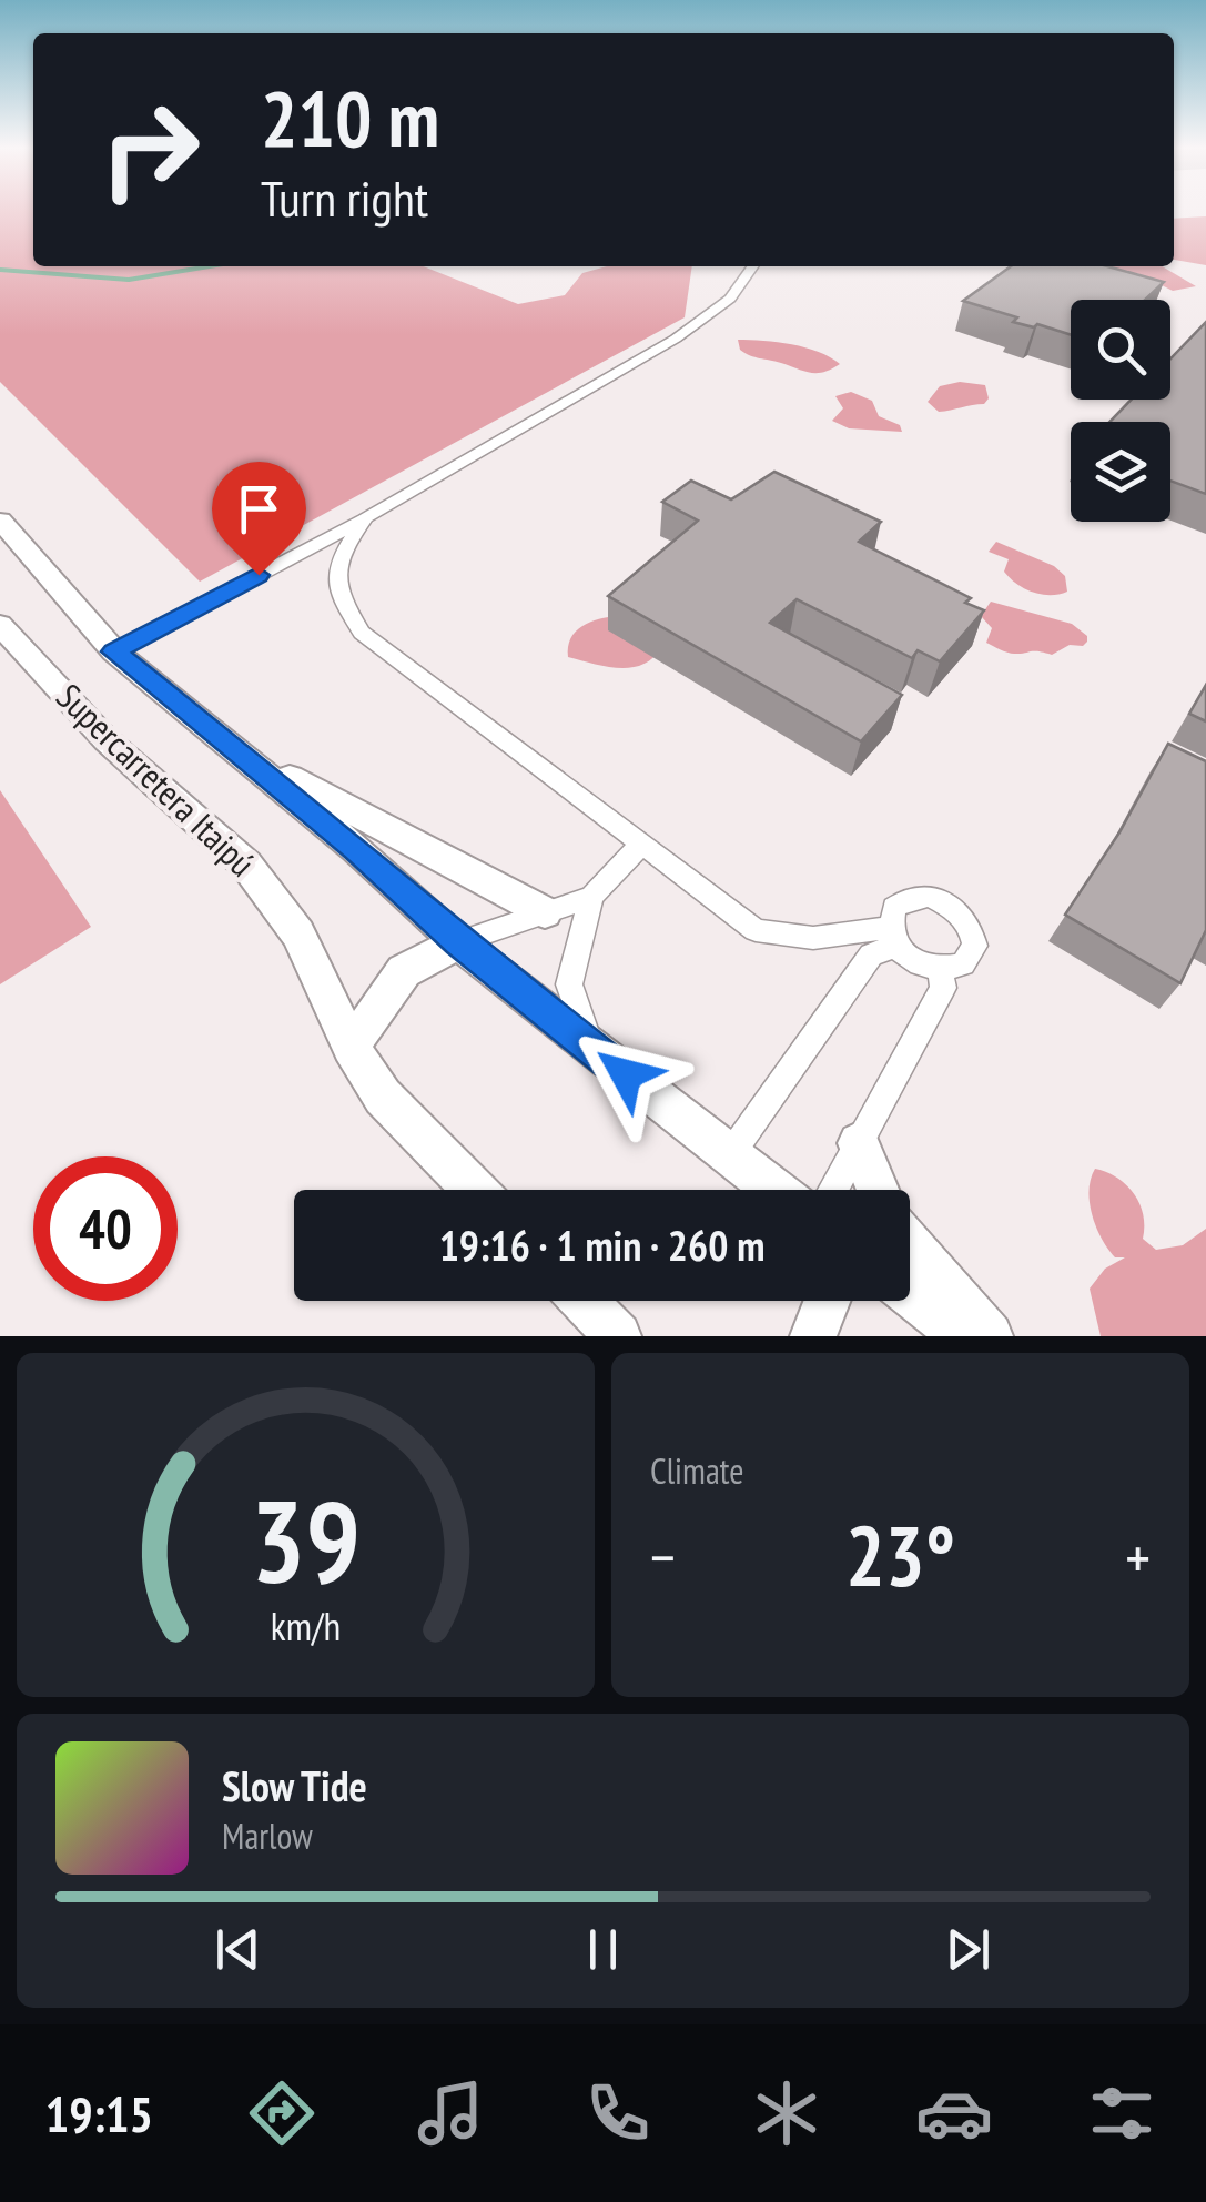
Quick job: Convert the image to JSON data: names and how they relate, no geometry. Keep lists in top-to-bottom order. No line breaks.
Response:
{"streets":{"street":["Supercarretera Itaipú"]},"page":{"turn":["210 m","Turn right"],"limit":"40","trip":"19:16 · 1 min · 260 m","tile":"Climate","heat":["−","23°","+"],"song":["Slow Tide","Marlow"],"tabs":"19:15","gauge":["39","km/h"]}}
